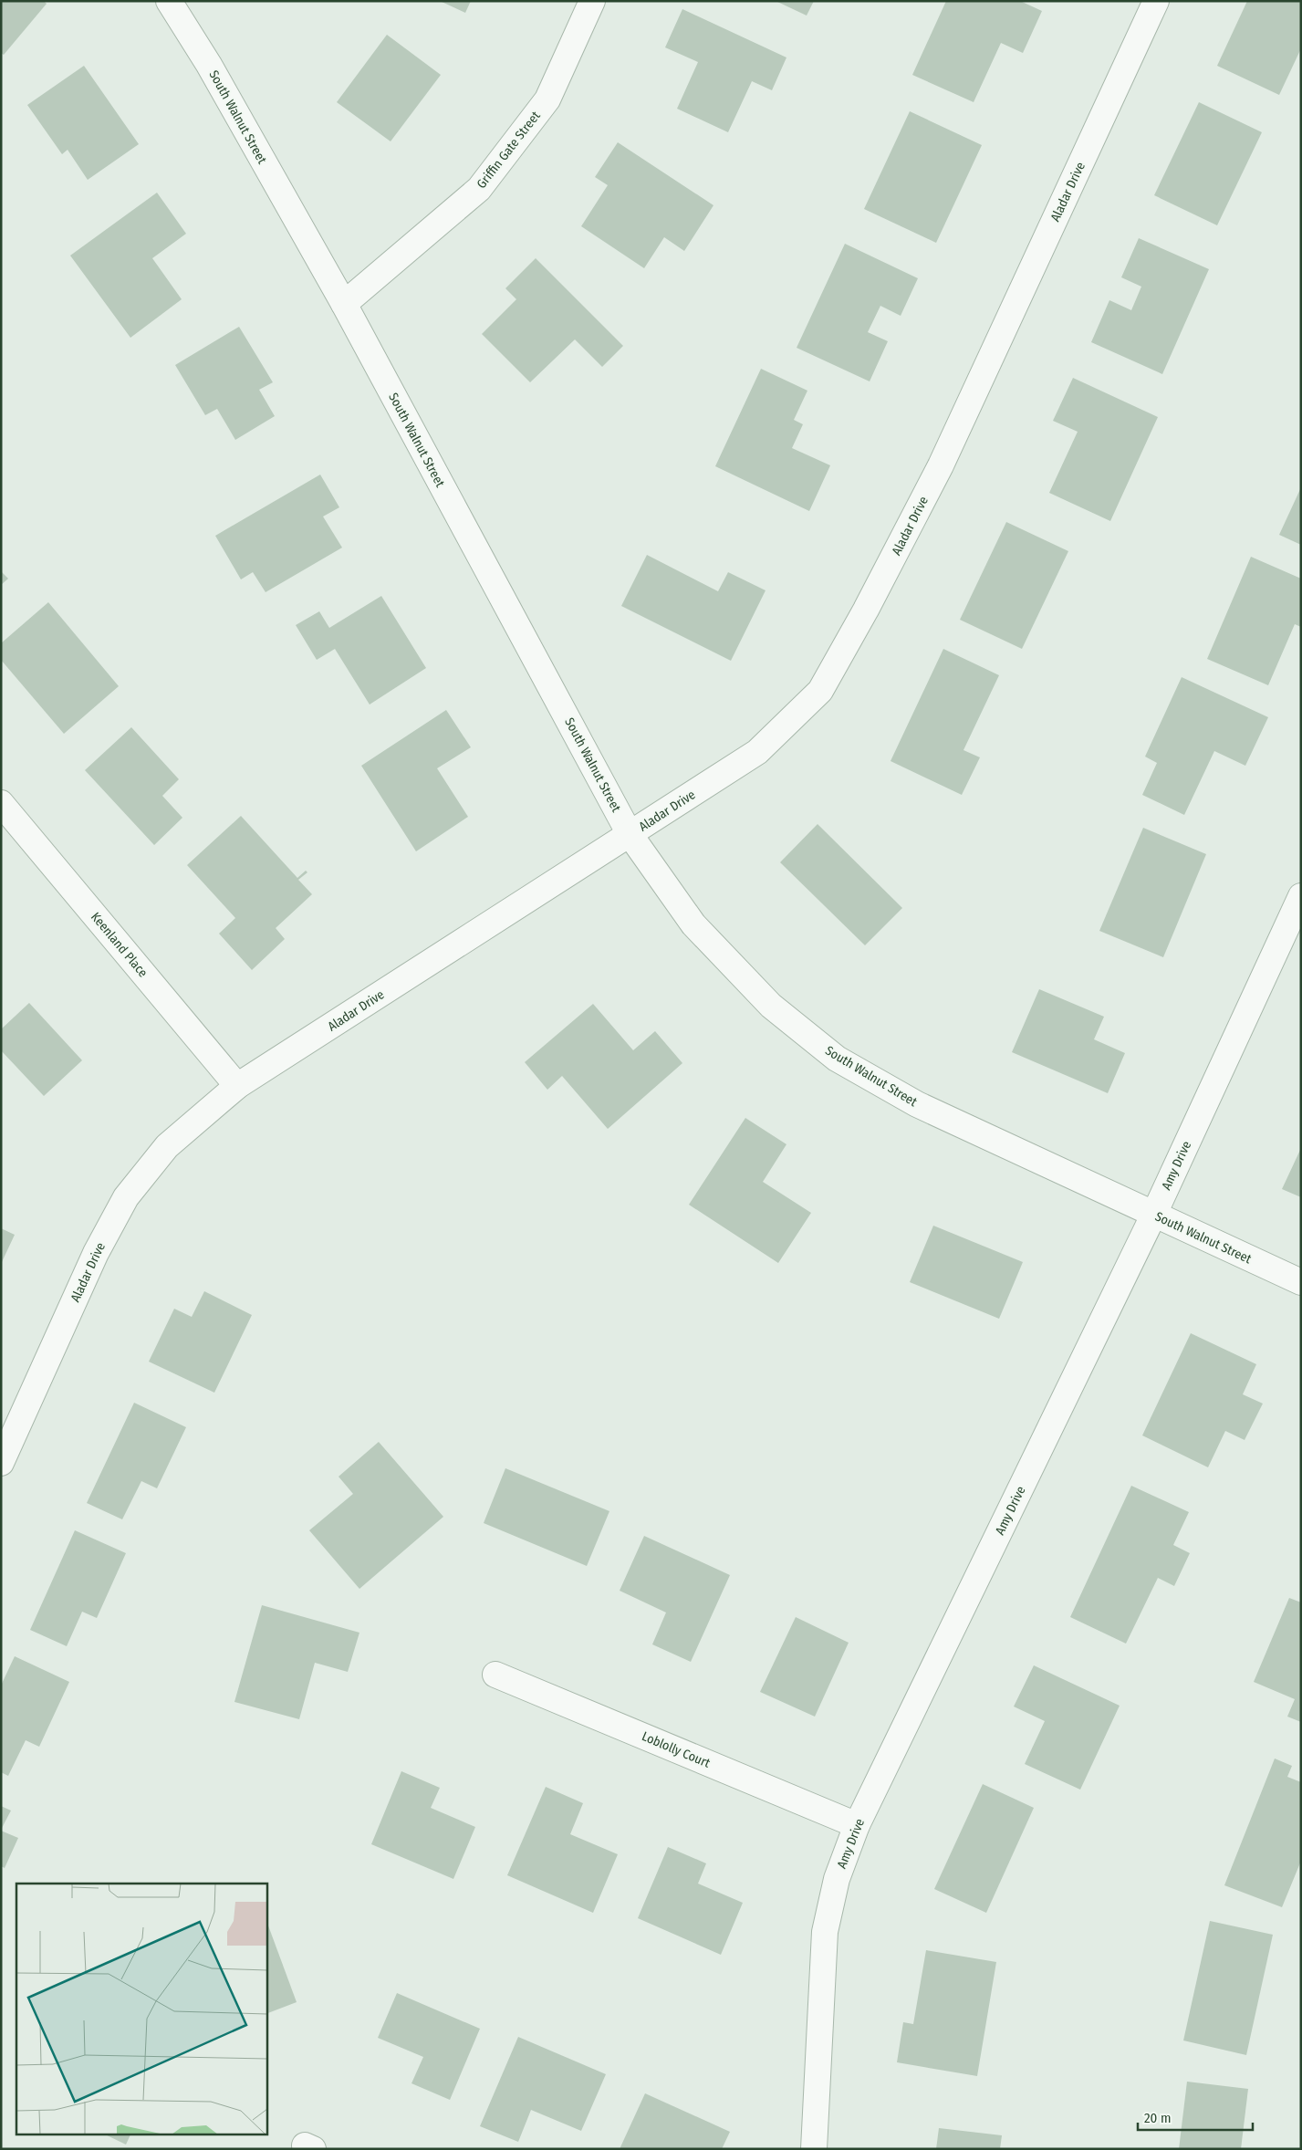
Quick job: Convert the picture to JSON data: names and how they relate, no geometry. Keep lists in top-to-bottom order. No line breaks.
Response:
{"streets":{"street":["South Walnut Street","Griffin Gate Street","Aladar Drive","Keenland Place","Amy Drive","Loblolly Court"]},"crossings":[["South Walnut Street","Griffin Gate Street"],["South Walnut Street","Aladar Drive"],["South Walnut Street","Amy Drive"],["Aladar Drive","Keenland Place"],["Amy Drive","Loblolly Court"]],"scale_bar":"20 m"}
